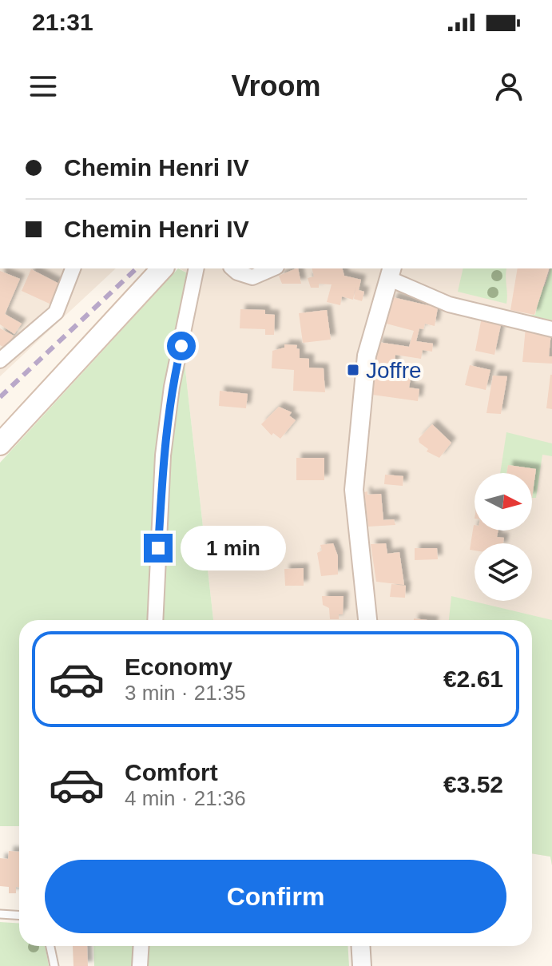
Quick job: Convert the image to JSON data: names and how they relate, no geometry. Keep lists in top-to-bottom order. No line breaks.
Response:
{"places":{"transit":["Joffre"]},"north":"right","page":{"status":"21:31","header":"Vroom","banner":["Chemin Henri IV","Chemin Henri IV"],"bubble":"1 min","list":[{"name":"Economy","note":"3 min · 21:35","value":"€2.61"},{"name":"Comfort","note":"4 min · 21:36","value":"€3.52"}],"buttons":"Confirm"}}
